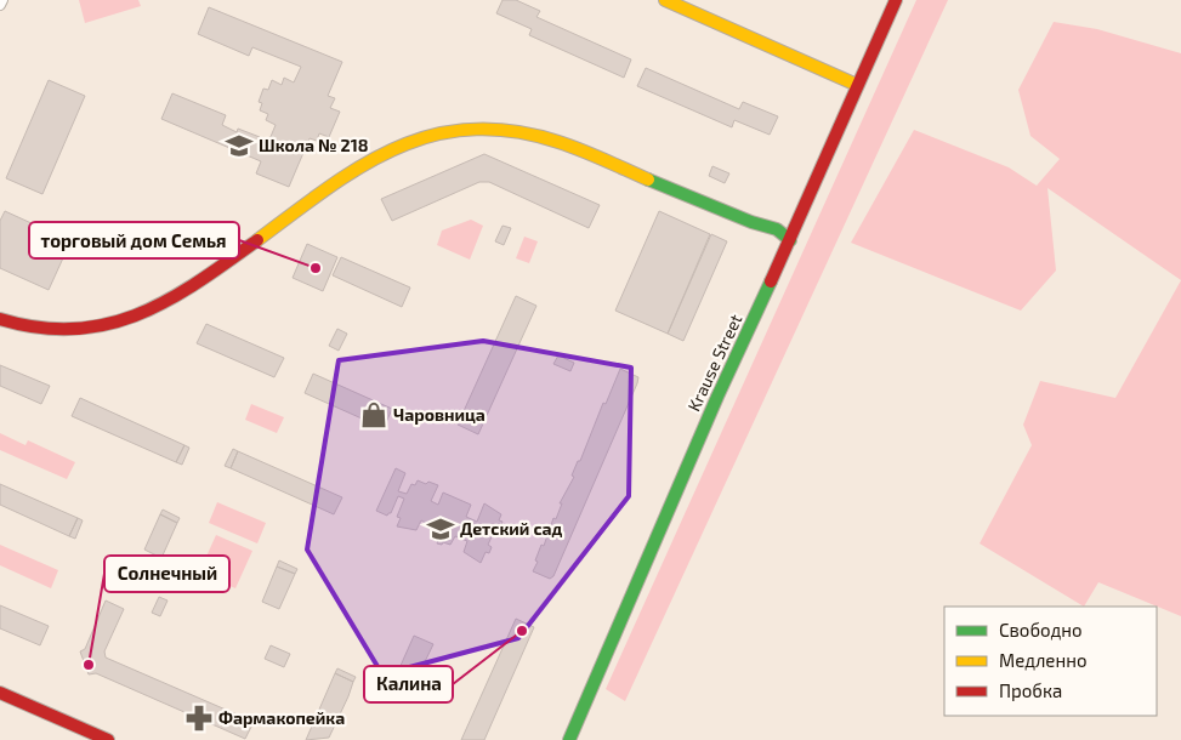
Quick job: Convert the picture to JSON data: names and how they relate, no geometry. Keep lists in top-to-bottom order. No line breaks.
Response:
{"streets":{"street":["Krause Street"]},"places":{"school or university":["Школа № 218","Детский сад"],"other":["торговый дом Семья","Калина","Солнечный"],"shop":["Чаровница"],"pharmacy":["Фармакопейка"]},"legend":["Свободно","Медленно","Пробка"]}
